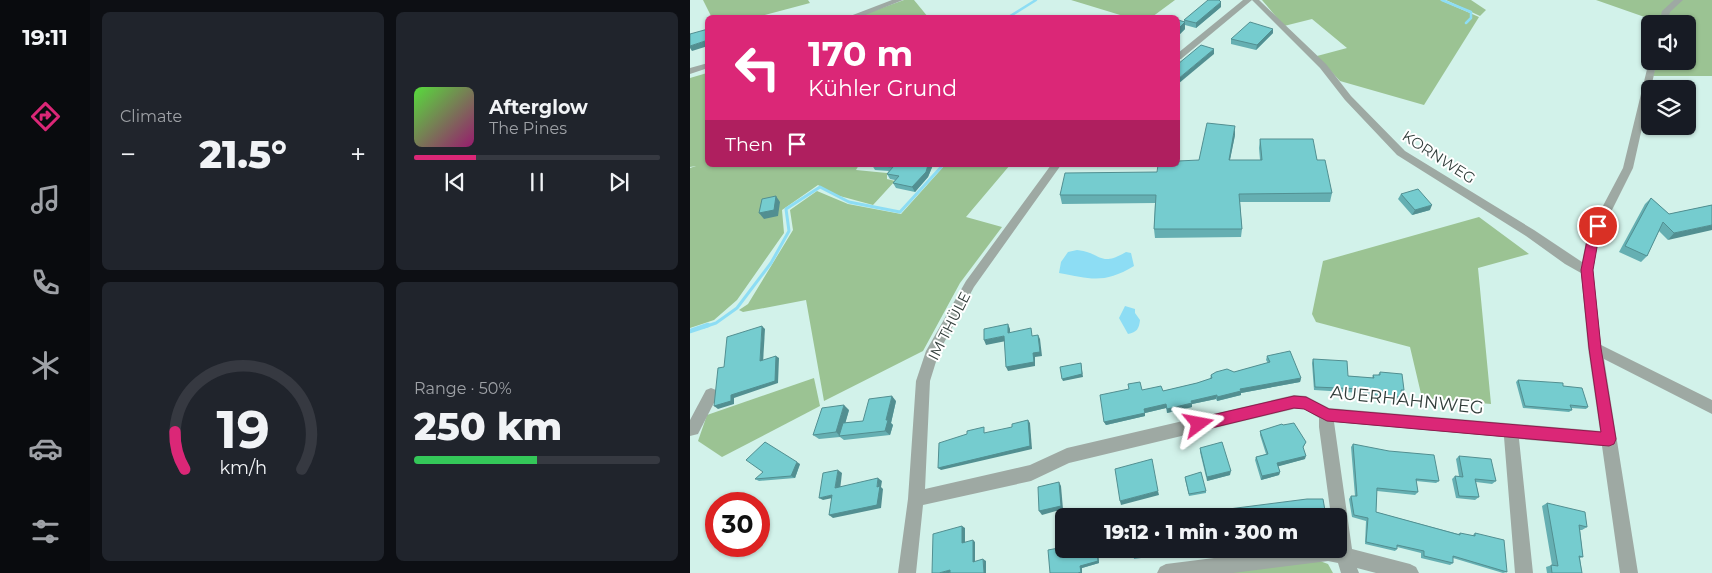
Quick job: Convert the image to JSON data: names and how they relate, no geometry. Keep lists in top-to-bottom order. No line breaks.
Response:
{"streets":{"street":["KORNWEG","IM THÜLE","AUERHAHNWEG"]},"crossings":[["IM THÜLE","AUERHAHNWEG"]],"page":{"tabs":"19:11","tile":["Climate",["Range · 50%","250 km"]],"turn":["170 m","Kühler Grund"],"song":["Afterglow","The Pines"],"then":"Then","heat":["−","21.5°","+"],"limit":"30","trip":"19:12 · 1 min · 300 m","gauge":["19","km/h"]}}
